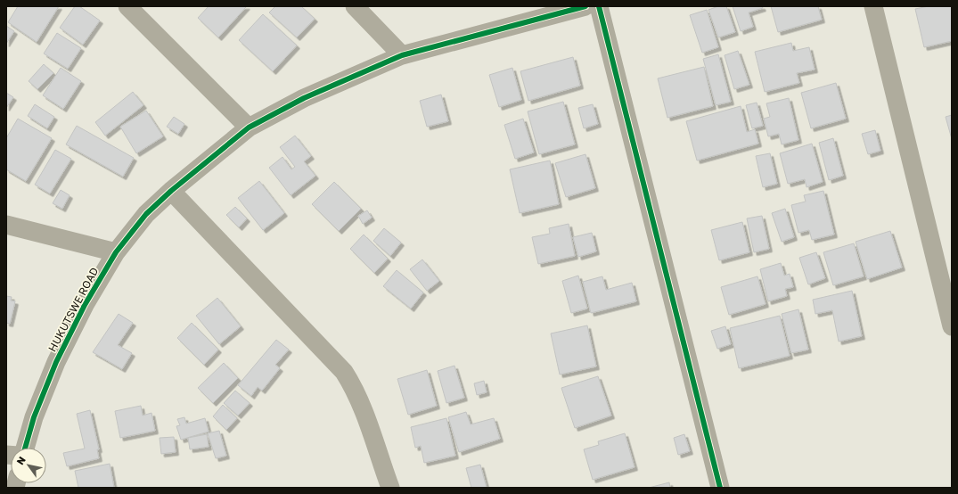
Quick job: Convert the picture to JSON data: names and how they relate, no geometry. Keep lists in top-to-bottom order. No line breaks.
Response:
{"streets":{"street":["HUKUTSWE ROAD"]},"north":"top left"}
